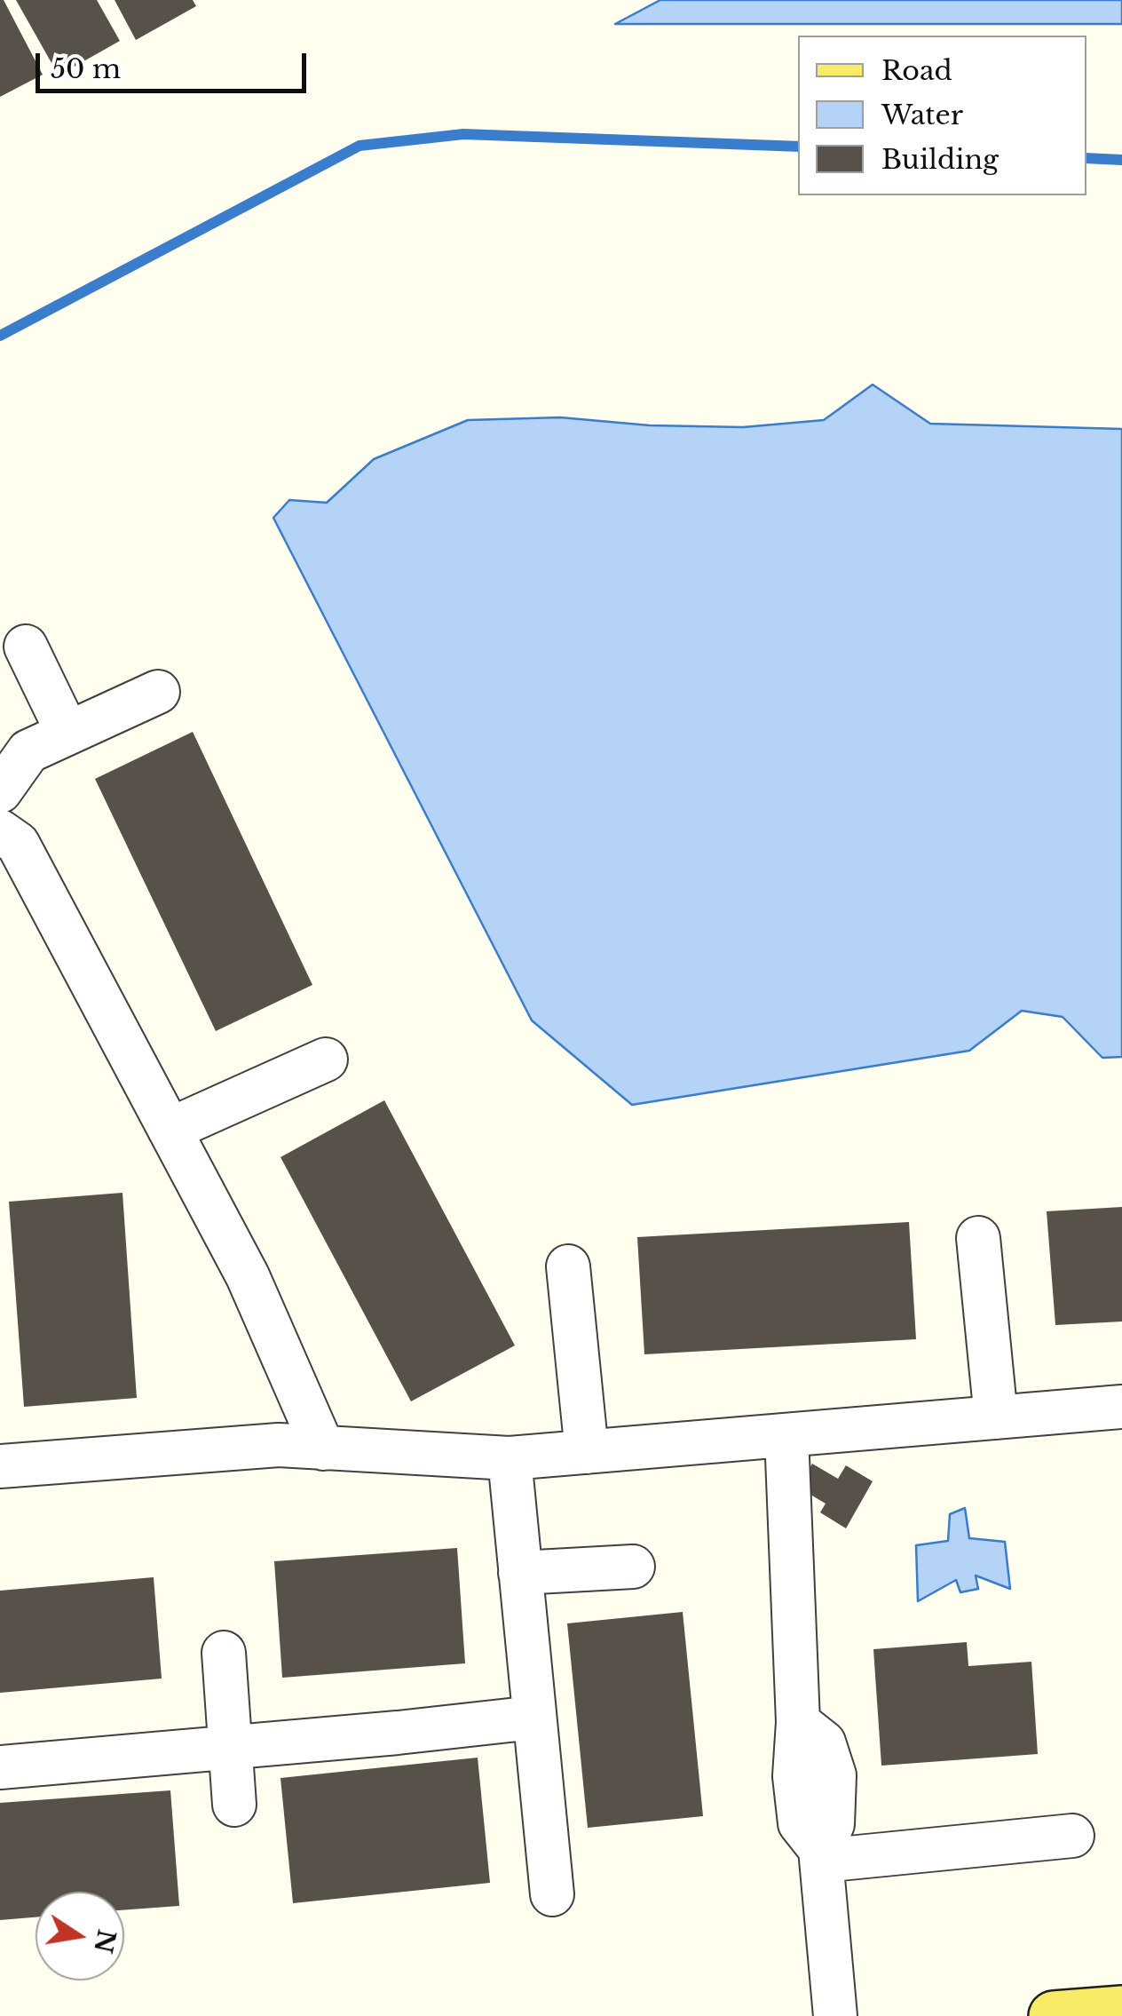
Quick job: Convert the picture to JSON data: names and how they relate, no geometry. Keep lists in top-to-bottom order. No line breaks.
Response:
{"legend":["Road","Water","Building"],"scale_bar":"50 m","north":"right"}
